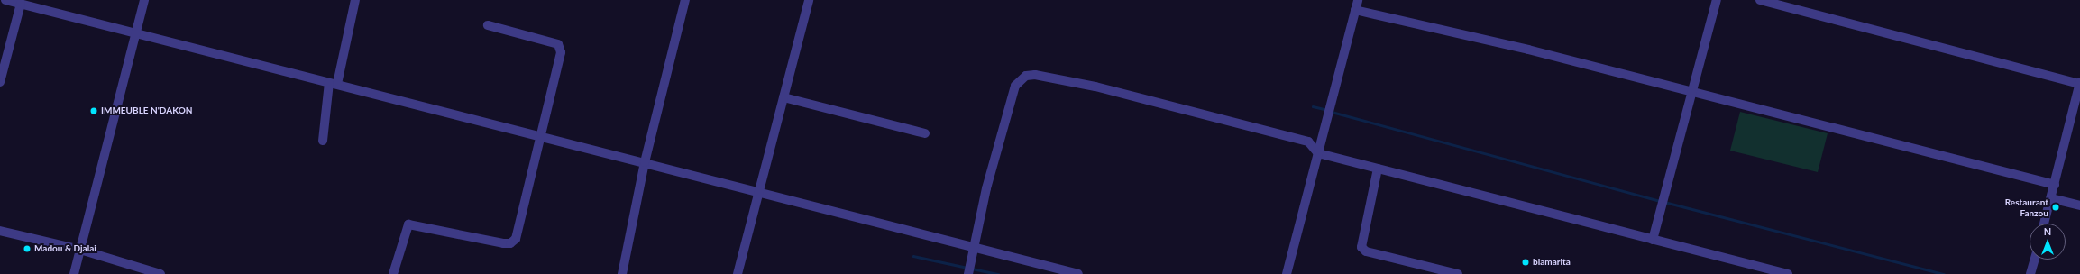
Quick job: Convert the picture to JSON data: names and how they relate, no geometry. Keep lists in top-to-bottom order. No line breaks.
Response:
{"places":["IMMEUBLE N'DAKON","Restaurant Fanzou","Madou & Djalai","biamarita"],"north":"top"}
